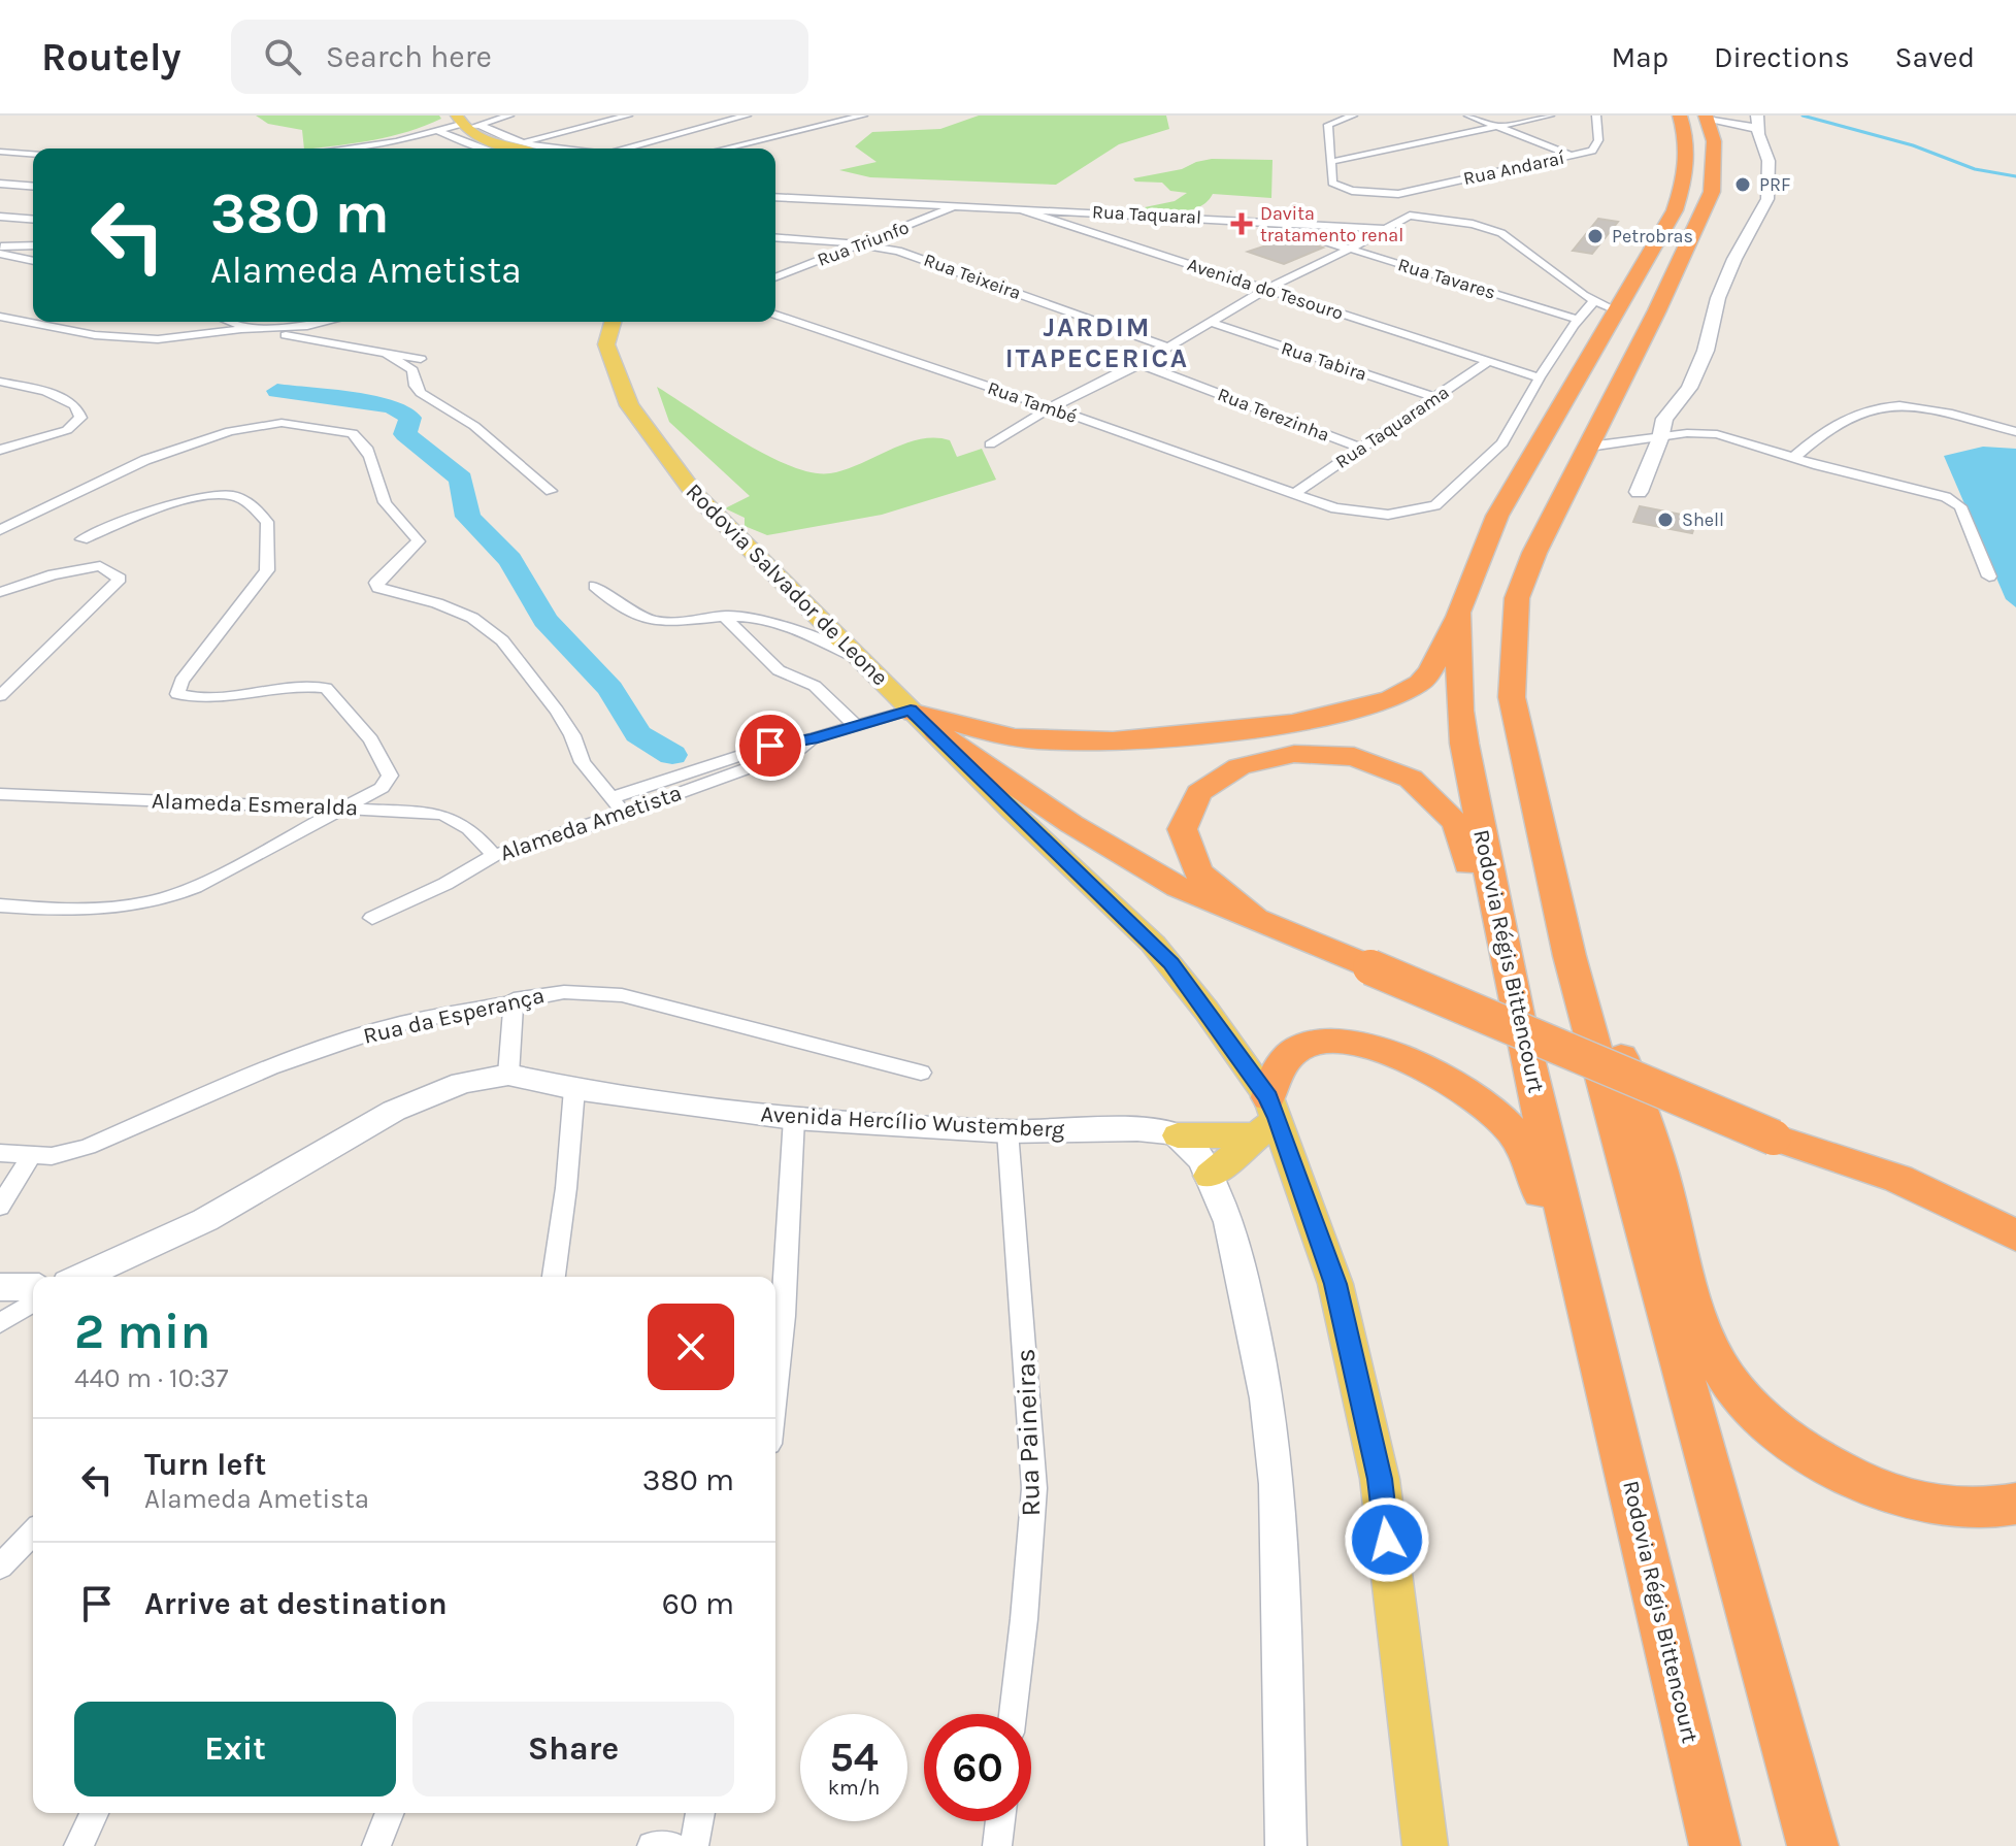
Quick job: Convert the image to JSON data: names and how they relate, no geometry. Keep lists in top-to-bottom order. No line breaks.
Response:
{"streets":{"highway":["Rodovia Régis Bittencourt"],"main road":["Rodovia Salvador de Leone"],"street":["Rua Andaraí","Rua Taquaral","Rua Triunfo","Rua Teixeira","Rua Tavares","Avenida do Tesouro","Rua Tabira","Rua També","Rua Terezinha","Rua Taquarama","Alameda Esmeralda","Alameda Ametista","Rua da Esperança","Avenida Hercílio Wustemberg","Rua Paineiras"]},"crossings":[["Rua Taquaral","Rua Triunfo"],["Rua Taquaral","Rua Tavares"],["Rua Taquaral","Avenida do Tesouro"],["Rua Triunfo","Rua Teixeira"],["Rua Tavares","Rua També"],["Avenida do Tesouro","Rua També"],["Avenida do Tesouro","Rua Taquarama"],["Rua Tabira","Rua Taquarama"],["Rua També","Rua Taquarama"],["Rua També","Rodovia Régis Bittencourt"],["Rua Terezinha","Rua Taquarama"],["Rodovia Salvador de Leone","Alameda Ametista"],["Alameda Esmeralda","Alameda Ametista"],["Avenida Hercílio Wustemberg","Rua Paineiras"]],"districts":["JARDIM ITAPECERICA"],"places":{"other":["PRF","Petrobras","Shell"],"health":["Davita tratamento renal"]},"page":{"header":"Routely","search":"Search here","nav":["Map","Directions","Saved"],"turn":["380 m","Alameda Ametista"],"heading":["2 min","440 m · 10:37"],"list":[{"name":"Turn left","note":"Alameda Ametista","value":"380 m"},{"name":"Arrive at destination","value":"60 m"}],"buttons":["Exit","Share"],"speed":"54 km/h","limit":"60"}}
